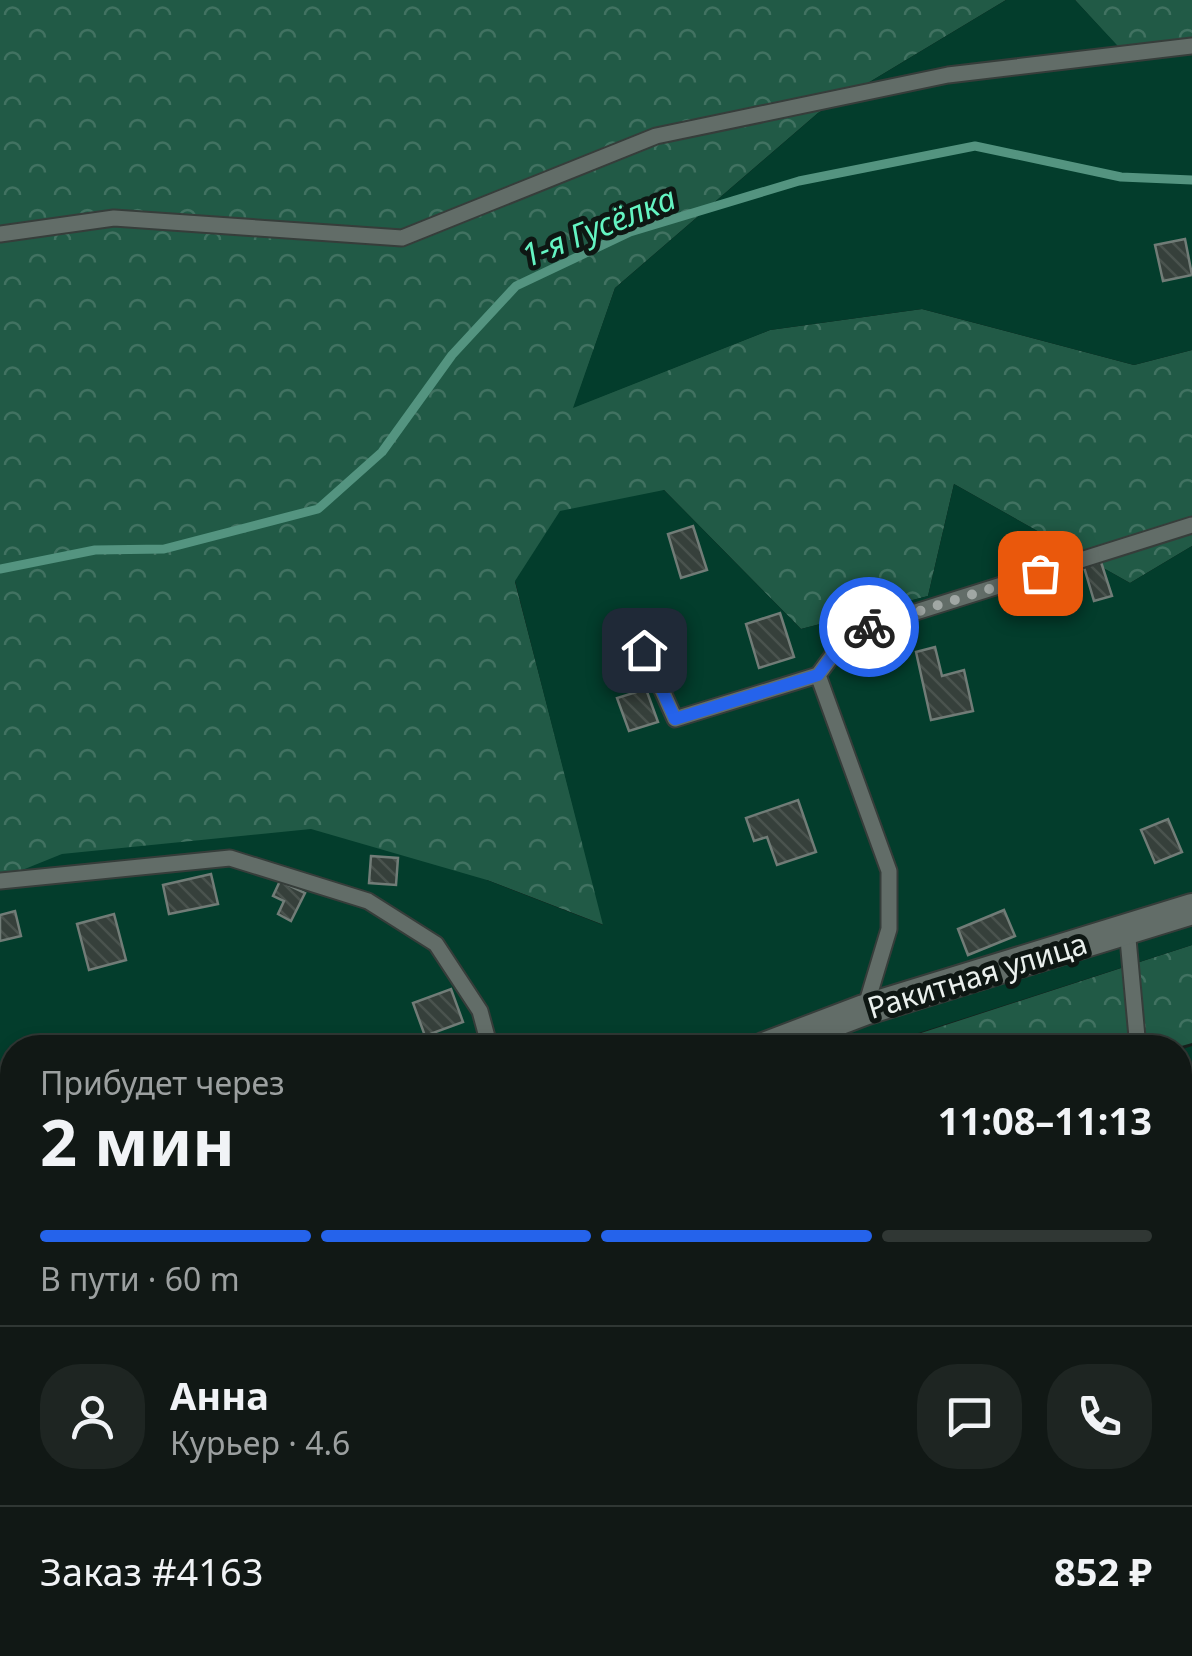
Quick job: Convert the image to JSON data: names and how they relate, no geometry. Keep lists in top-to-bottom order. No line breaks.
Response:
{"streets":{"street":["Ракитная улица"]},"water":["1-я Гусёлка"],"page":{"heading":["2 мин","Прибудет через","11:08–11:13"],"panel":["Анна","Курьер · 4.6","Заказ #4163","852 ₽"],"bar":"В пути · 60 m"}}
